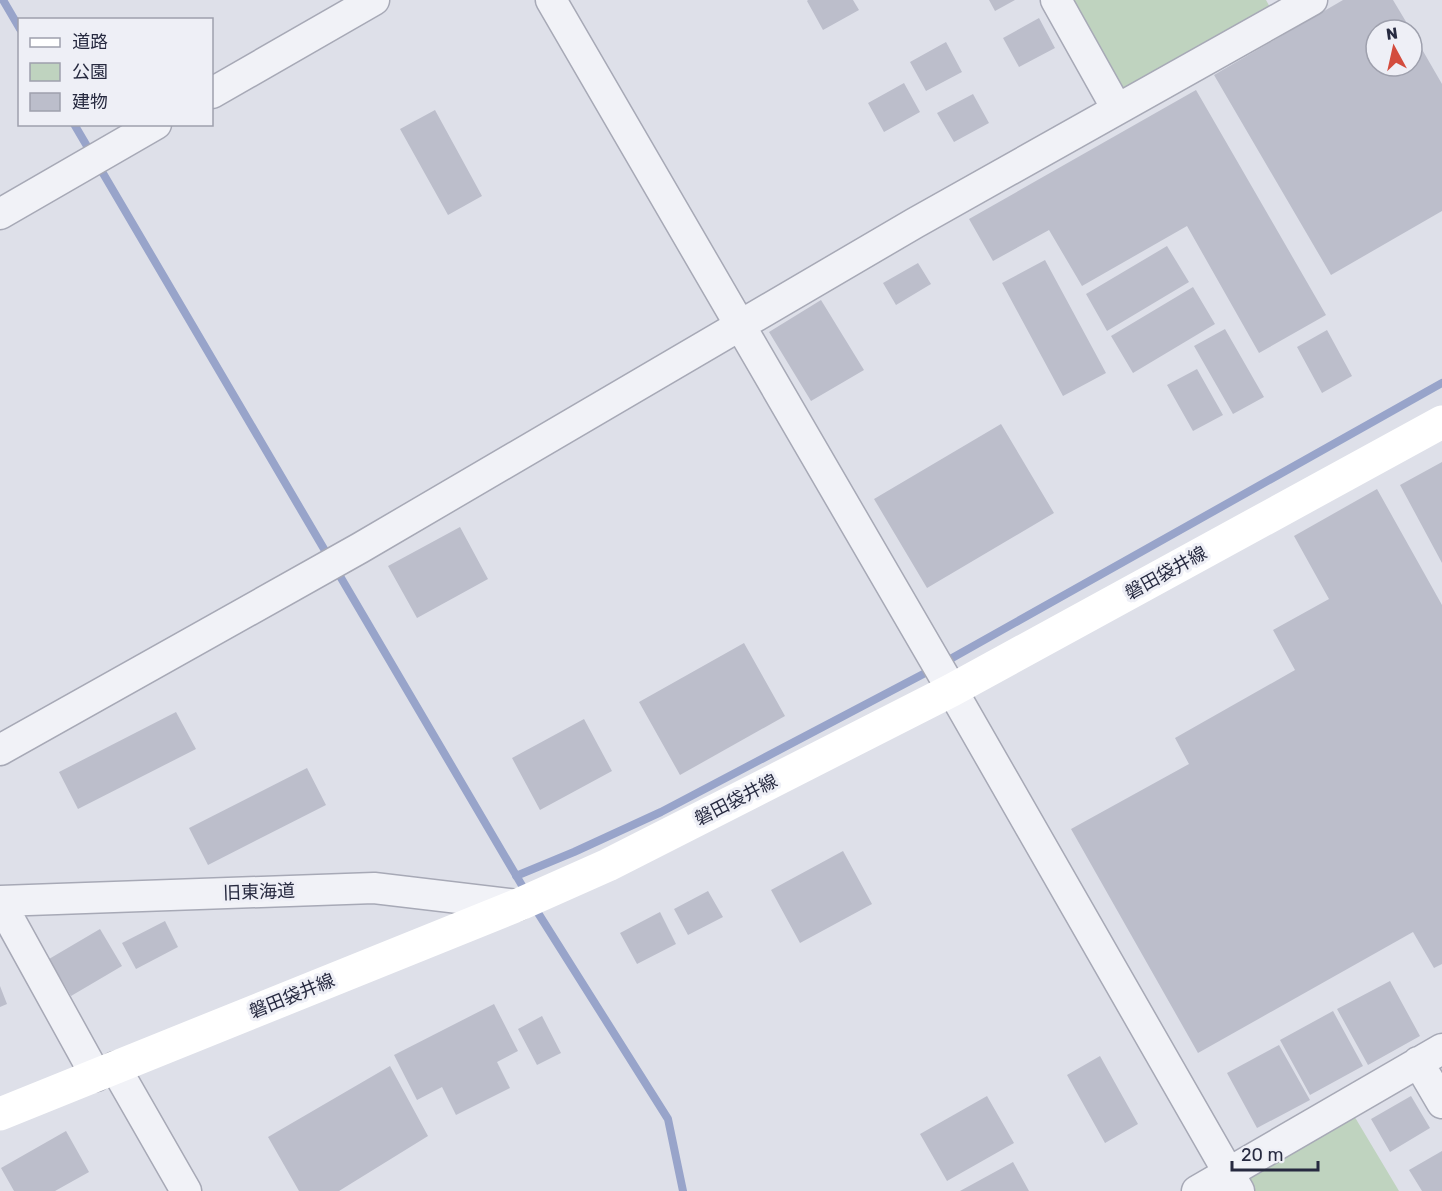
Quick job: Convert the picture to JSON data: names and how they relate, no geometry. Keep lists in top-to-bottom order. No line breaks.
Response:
{"streets":{"main road":["磐田袋井線"],"street":["旧東海道"]},"crossings":[["磐田袋井線","旧東海道"]],"legend":["道路","公園","建物"],"scale_bar":"20 m","north":"top"}
